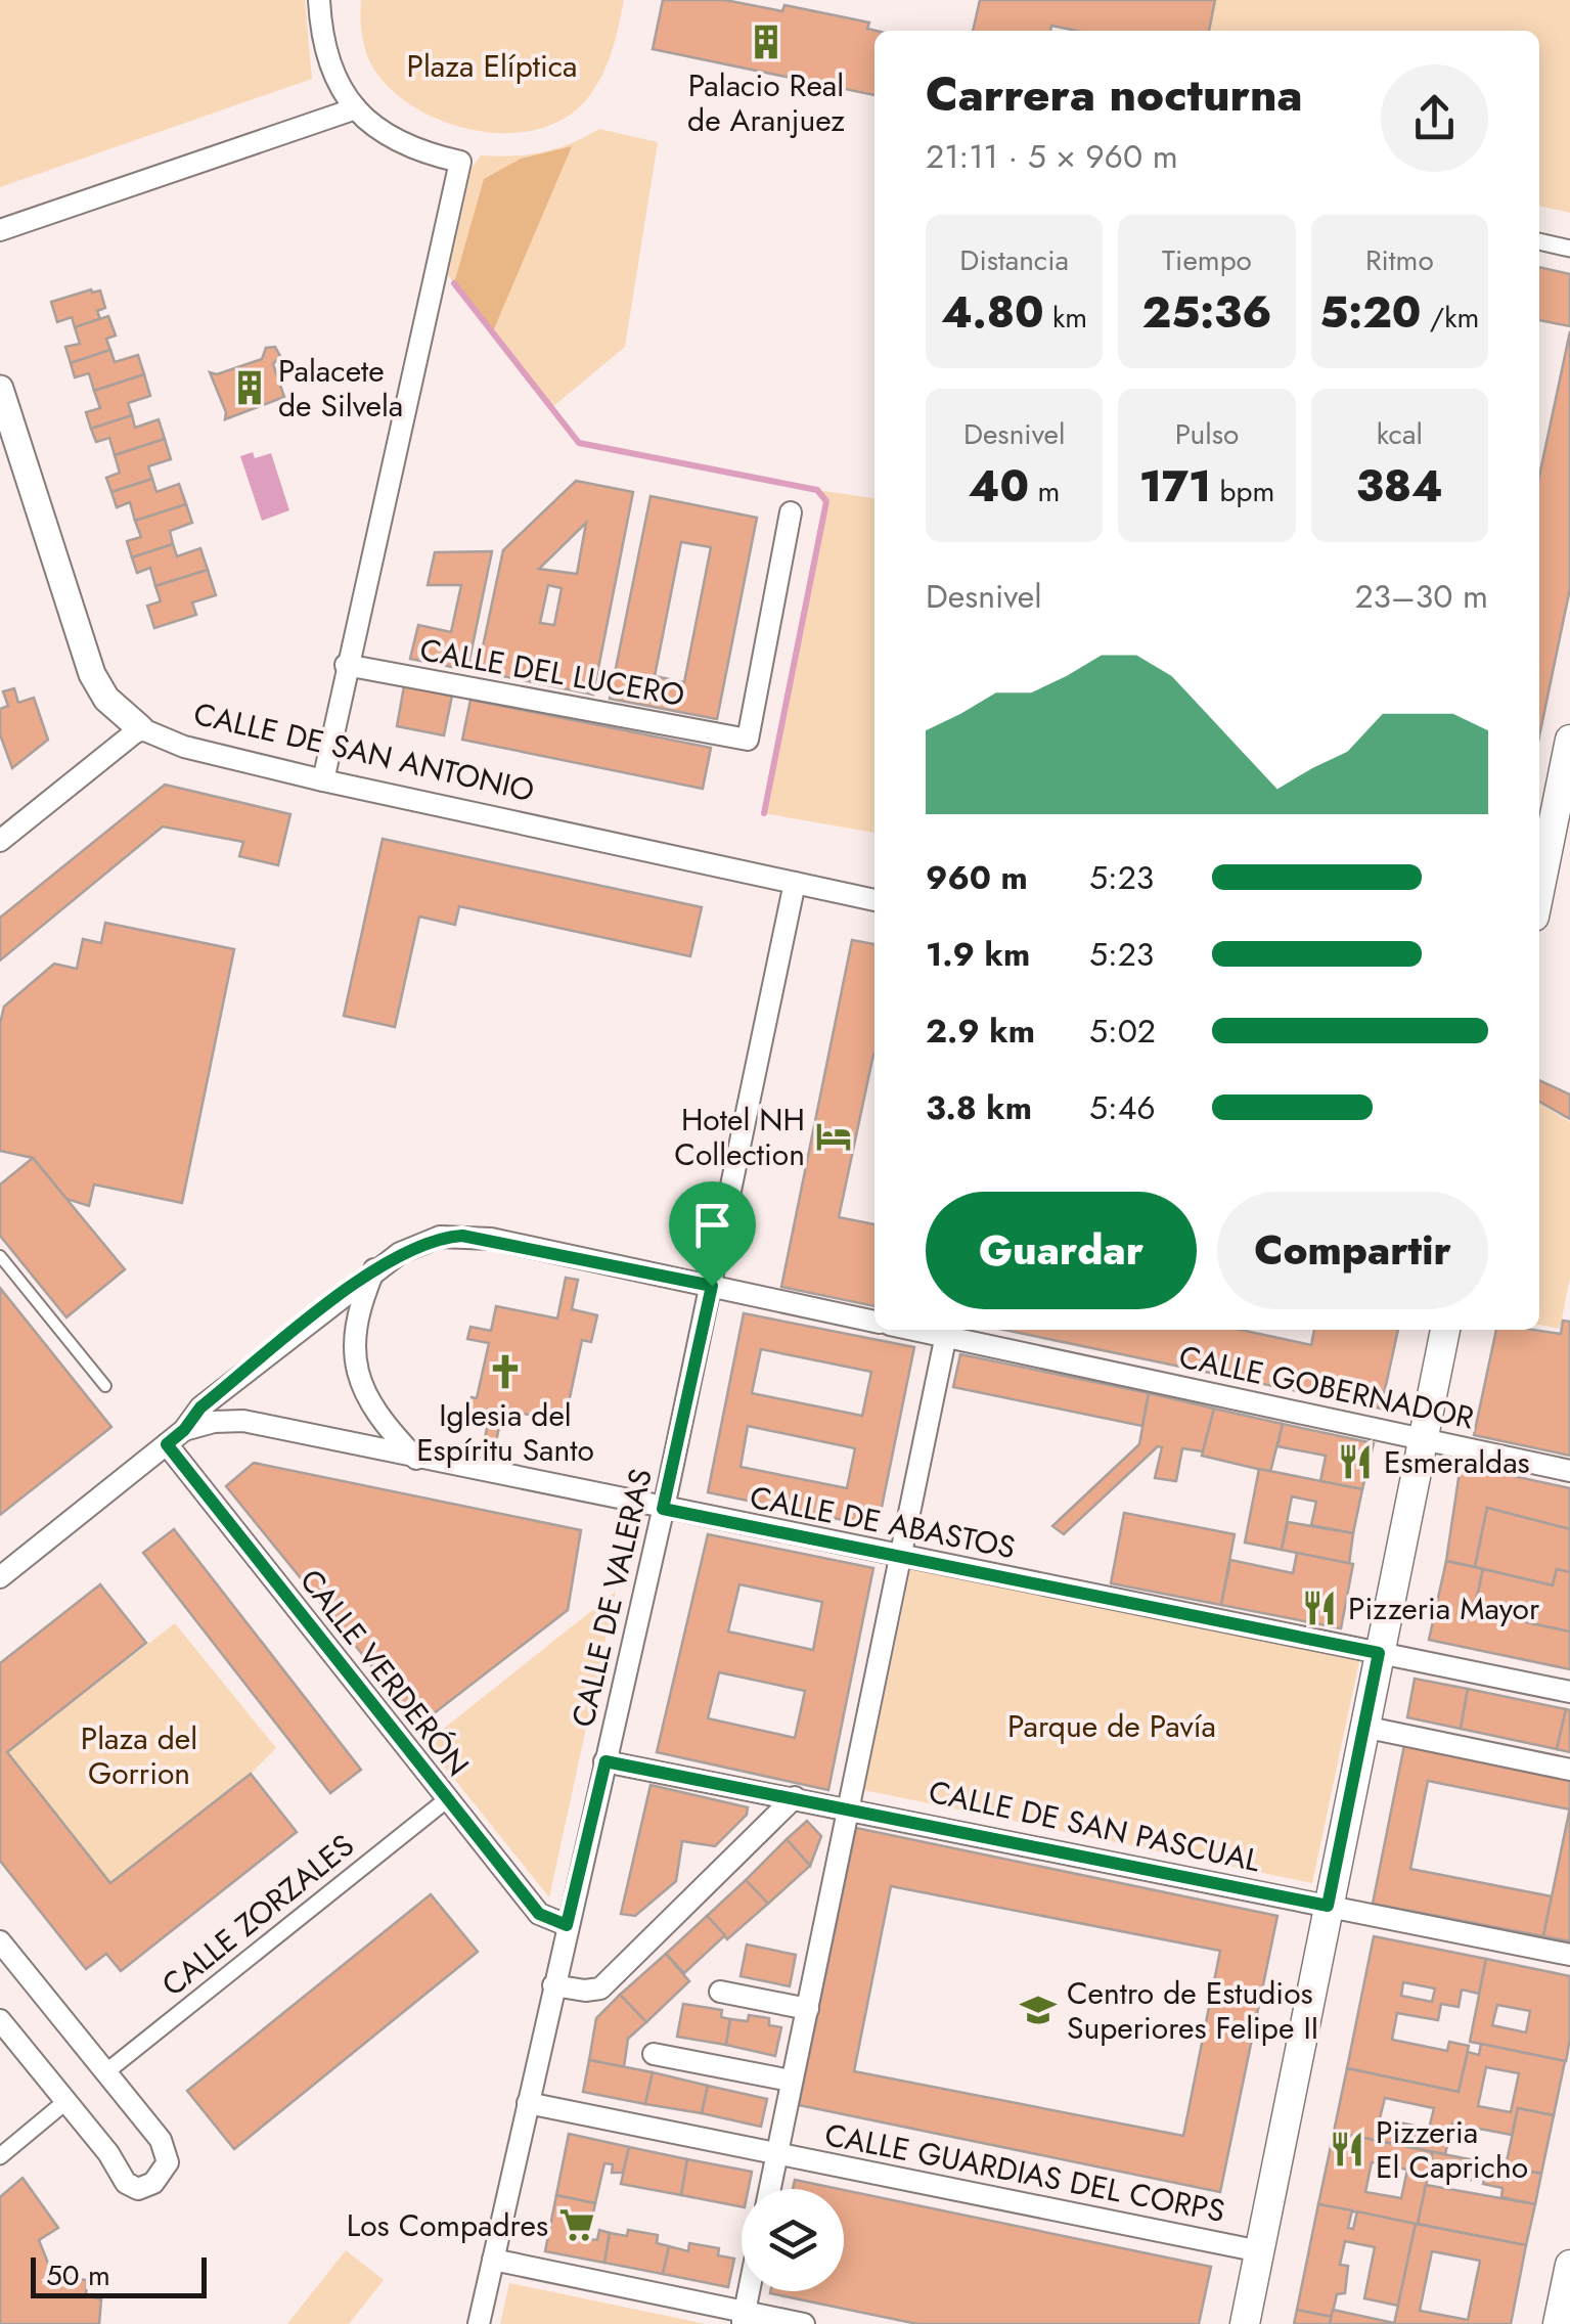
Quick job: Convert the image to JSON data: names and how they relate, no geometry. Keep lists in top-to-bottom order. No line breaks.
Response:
{"streets":{"street":["CALLE DEL LUCERO","CALLE DE SAN ANTONIO","CALLE GOBERNADOR","CALLE DE ABASTOS","CALLE DE VALERAS","CALLE VERDERÓN","CALLE DE SAN PASCUAL","CALLE ZORZALES","CALLE GUARDIAS DEL CORPS"]},"crossings":[["CALLE DE SAN ANTONIO","CALLE DE VALERAS"],["CALLE DE ABASTOS","CALLE DE VALERAS"],["CALLE DE VALERAS","CALLE VERDERÓN"],["CALLE DE VALERAS","CALLE DE SAN PASCUAL"],["CALLE DE VALERAS","CALLE GUARDIAS DEL CORPS"],["CALLE VERDERÓN","CALLE ZORZALES"]],"parks":["Plaza Elíptica","Parque de Pavía","Plaza del Gorrion"],"places":{"building":["Palacio Real de Aranjuez","Palacete de Silvela"],"hotel":["Hotel NH Collection"],"church":["Iglesia del Espíritu Santo"],"restaurant":["Esmeraldas","Pizzeria Mayor","Pizzeria El Capricho"],"school or university":["Centro de Estudios Superiores Felipe II"],"supermarket":["Los Compadres"]},"scale_bar":"50 m","page":{"heading":["Carrera nocturna","21:11 · 5 × 960 m"],"stats":[["Distancia","4.80 km"],["Tiempo","25:36"],["Ritmo","5:20 /km"],["Desnivel","40 m"],["Pulso","171 bpm"],["kcal","384"]],"chart":["Desnivel","23–30 m"],"list":[{"name":"960 m","note":"5:23"},{"name":"1.9 km","note":"5:23"},{"name":"2.9 km","note":"5:02"},{"name":"3.8 km","note":"5:46"}],"buttons":["Guardar","Compartir"],"scale":"50 m"}}
